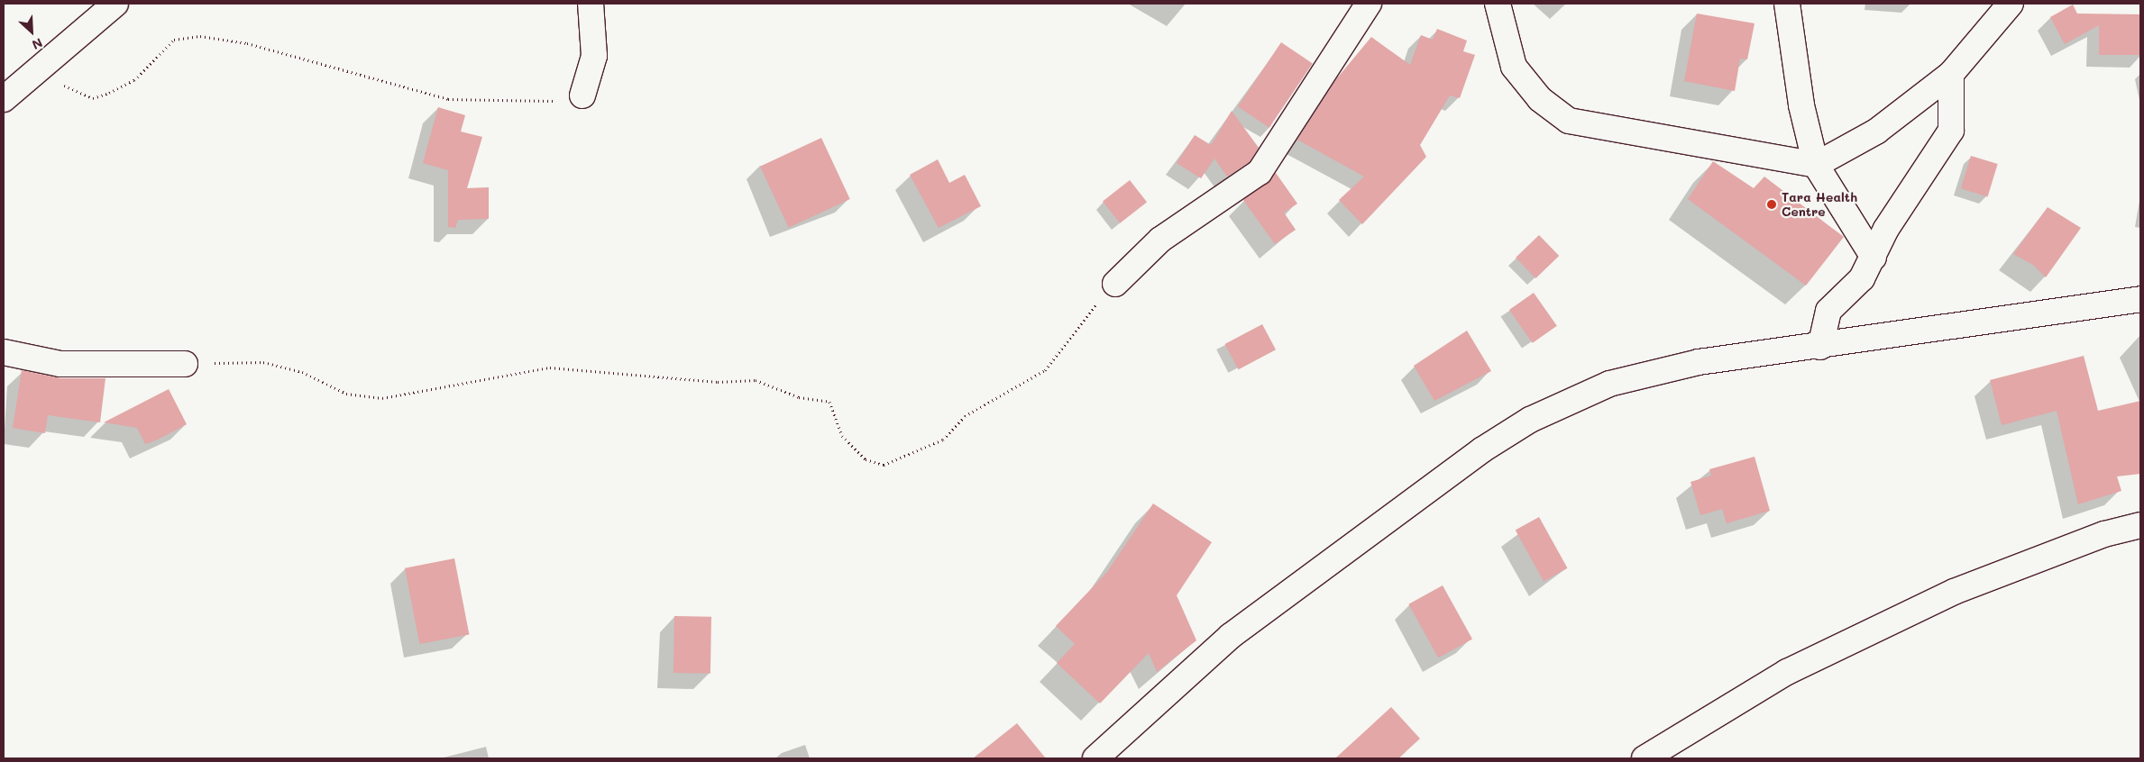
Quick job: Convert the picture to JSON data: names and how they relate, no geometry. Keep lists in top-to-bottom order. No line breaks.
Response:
{"places":["Tara Health Centre"],"north":"bottom right"}
